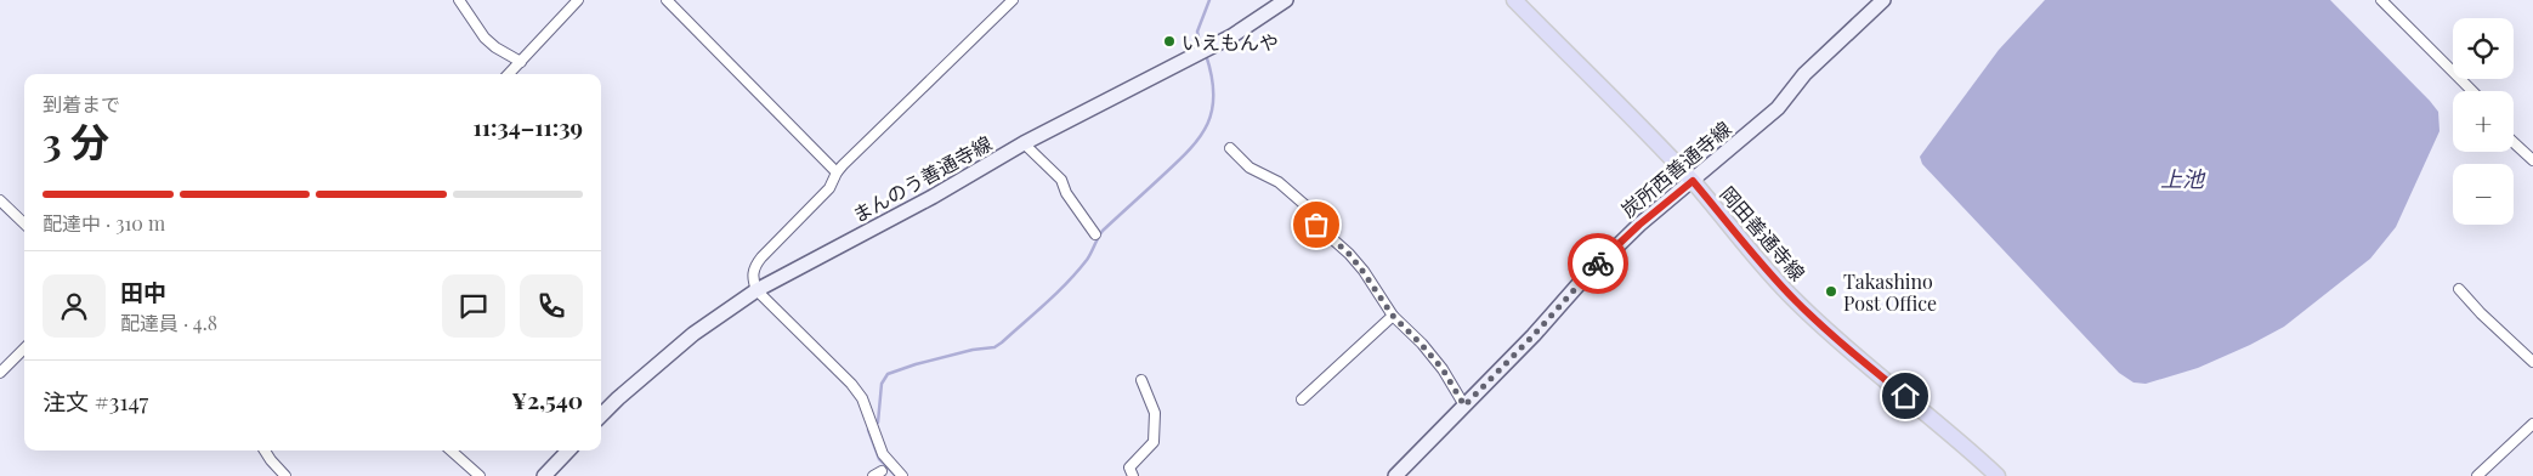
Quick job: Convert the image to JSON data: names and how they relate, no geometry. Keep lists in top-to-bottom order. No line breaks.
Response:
{"streets":{"main road":["炭所西善通寺線","まんのう善通寺線","岡田善通寺線"]},"crossings":[["炭所西善通寺線","岡田善通寺線"]],"water":["上池"],"places":["いえもんや","Takashino Post Office"],"page":{"map_buttons":["+","−"],"heading":["3 分","到着まで","11:34–11:39"],"panel":["田中","配達員 · 4.8","注文 #3147","¥2,540"],"bar":"配達中 · 310 m"}}
